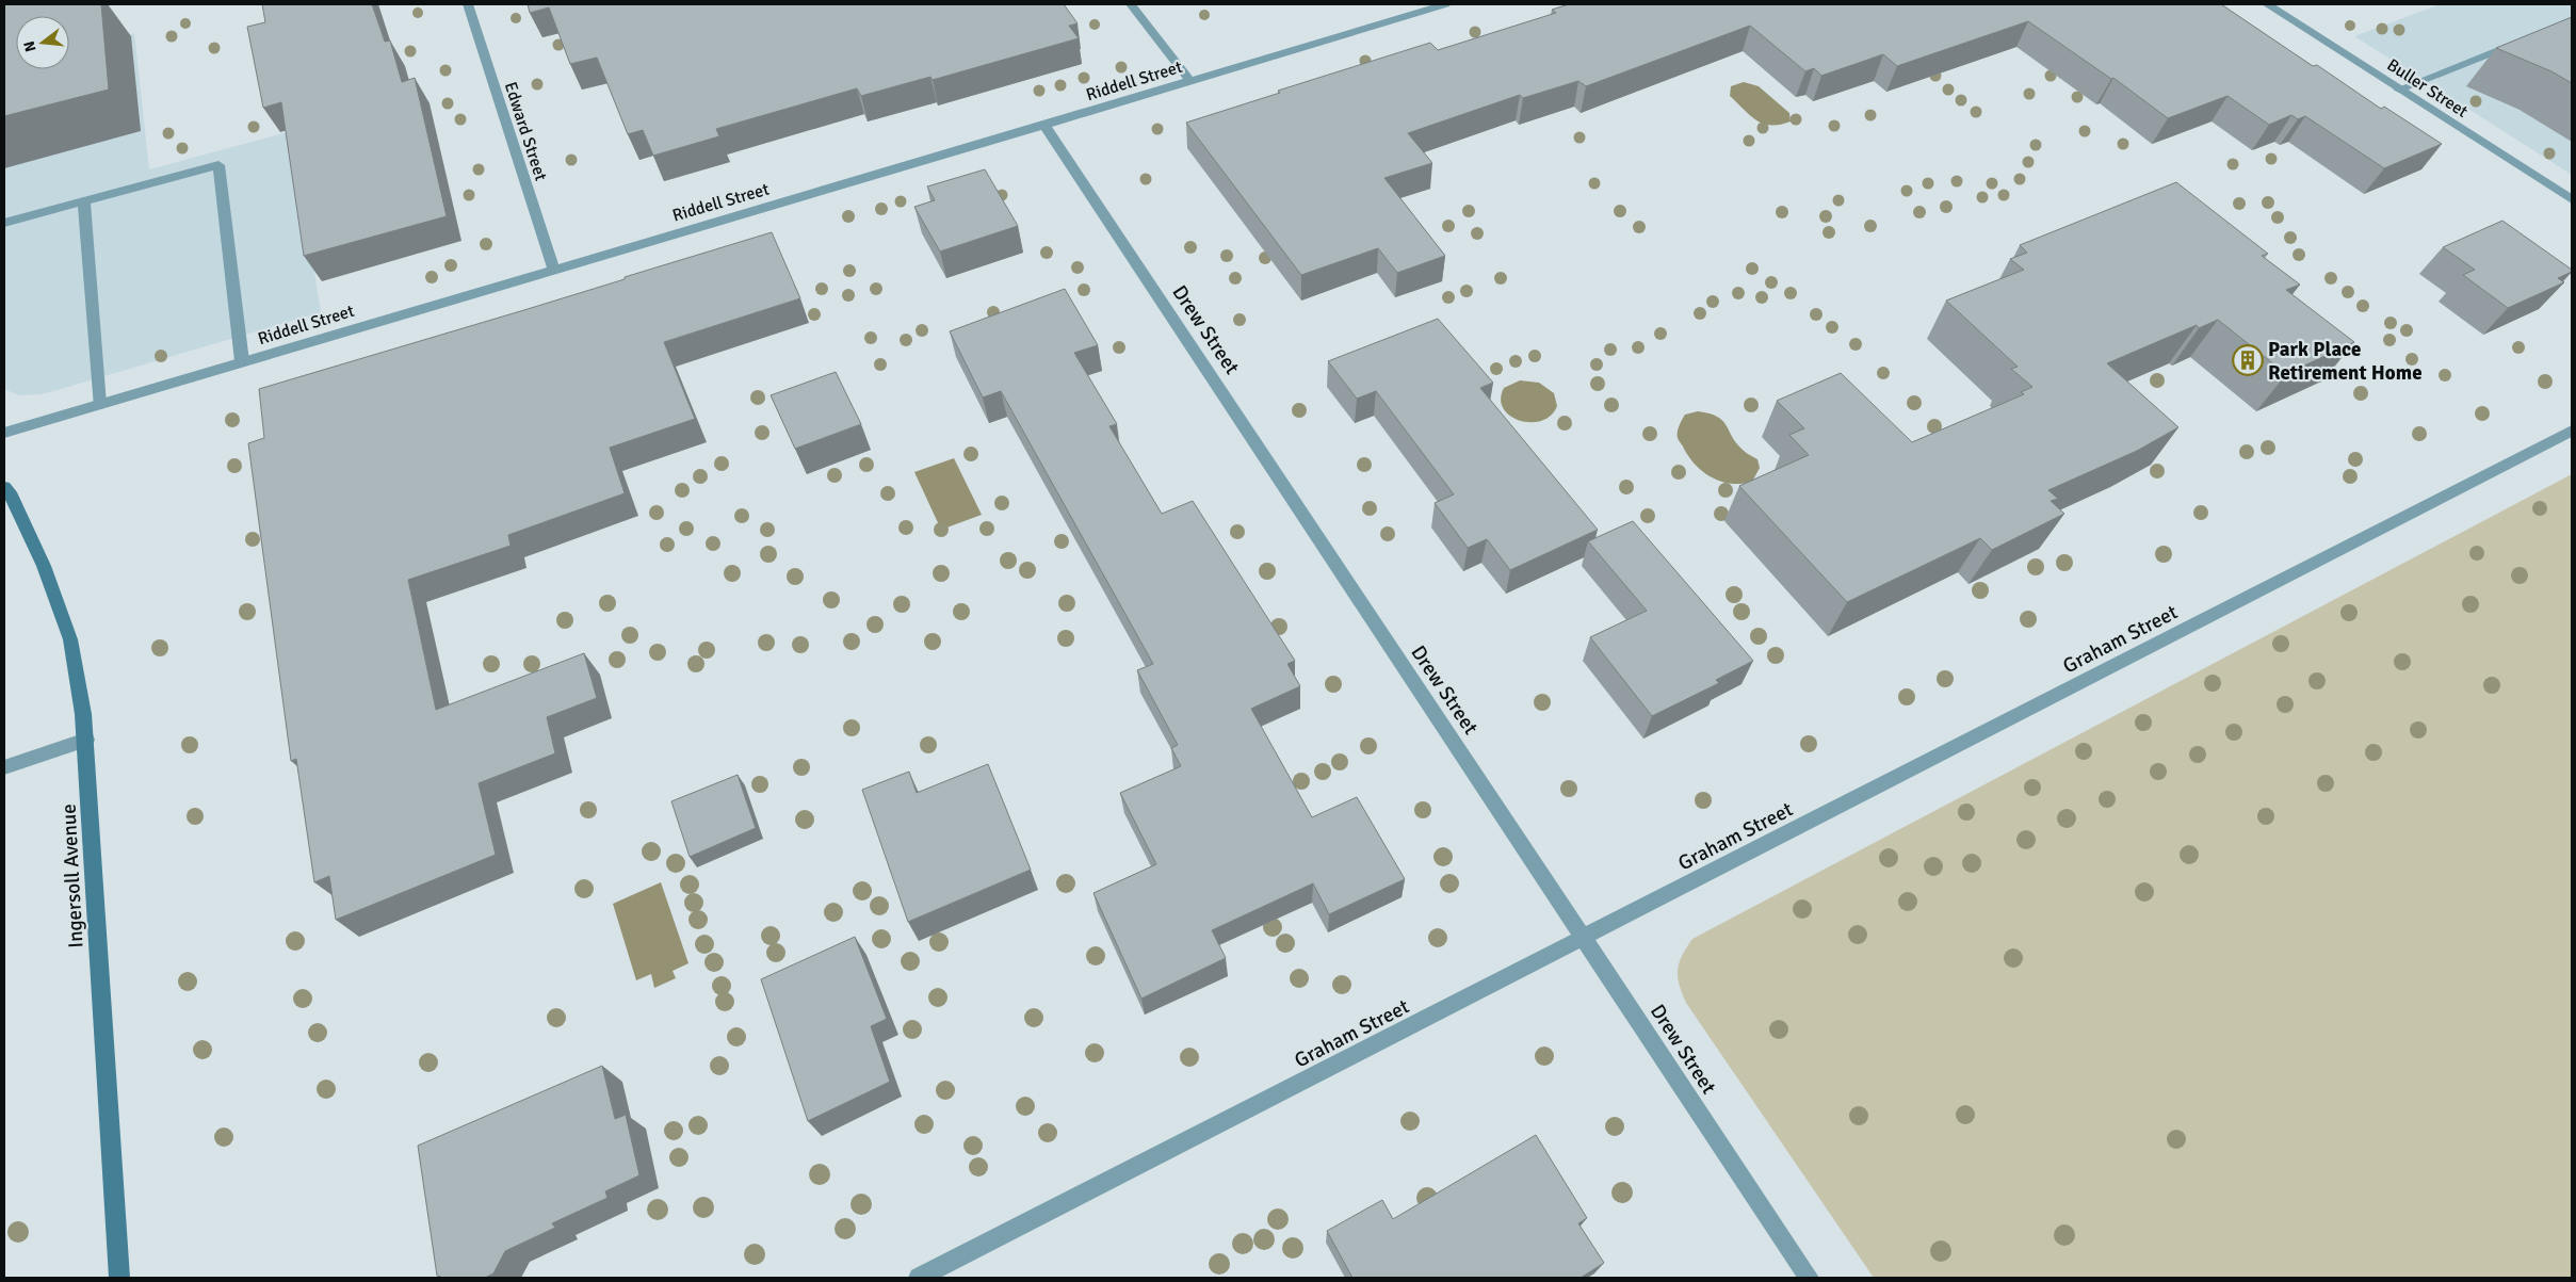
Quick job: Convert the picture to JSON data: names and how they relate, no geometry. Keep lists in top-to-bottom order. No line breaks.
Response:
{"streets":{"street":["Riddell Street","Buller Street","Edward Street","Drew Street","Graham Street","Ingersoll Avenue"]},"crossings":[["Riddell Street","Edward Street"],["Riddell Street","Drew Street"],["Drew Street","Graham Street"]],"places":{"building":["Park Place Retirement Home"]},"north":"left"}
